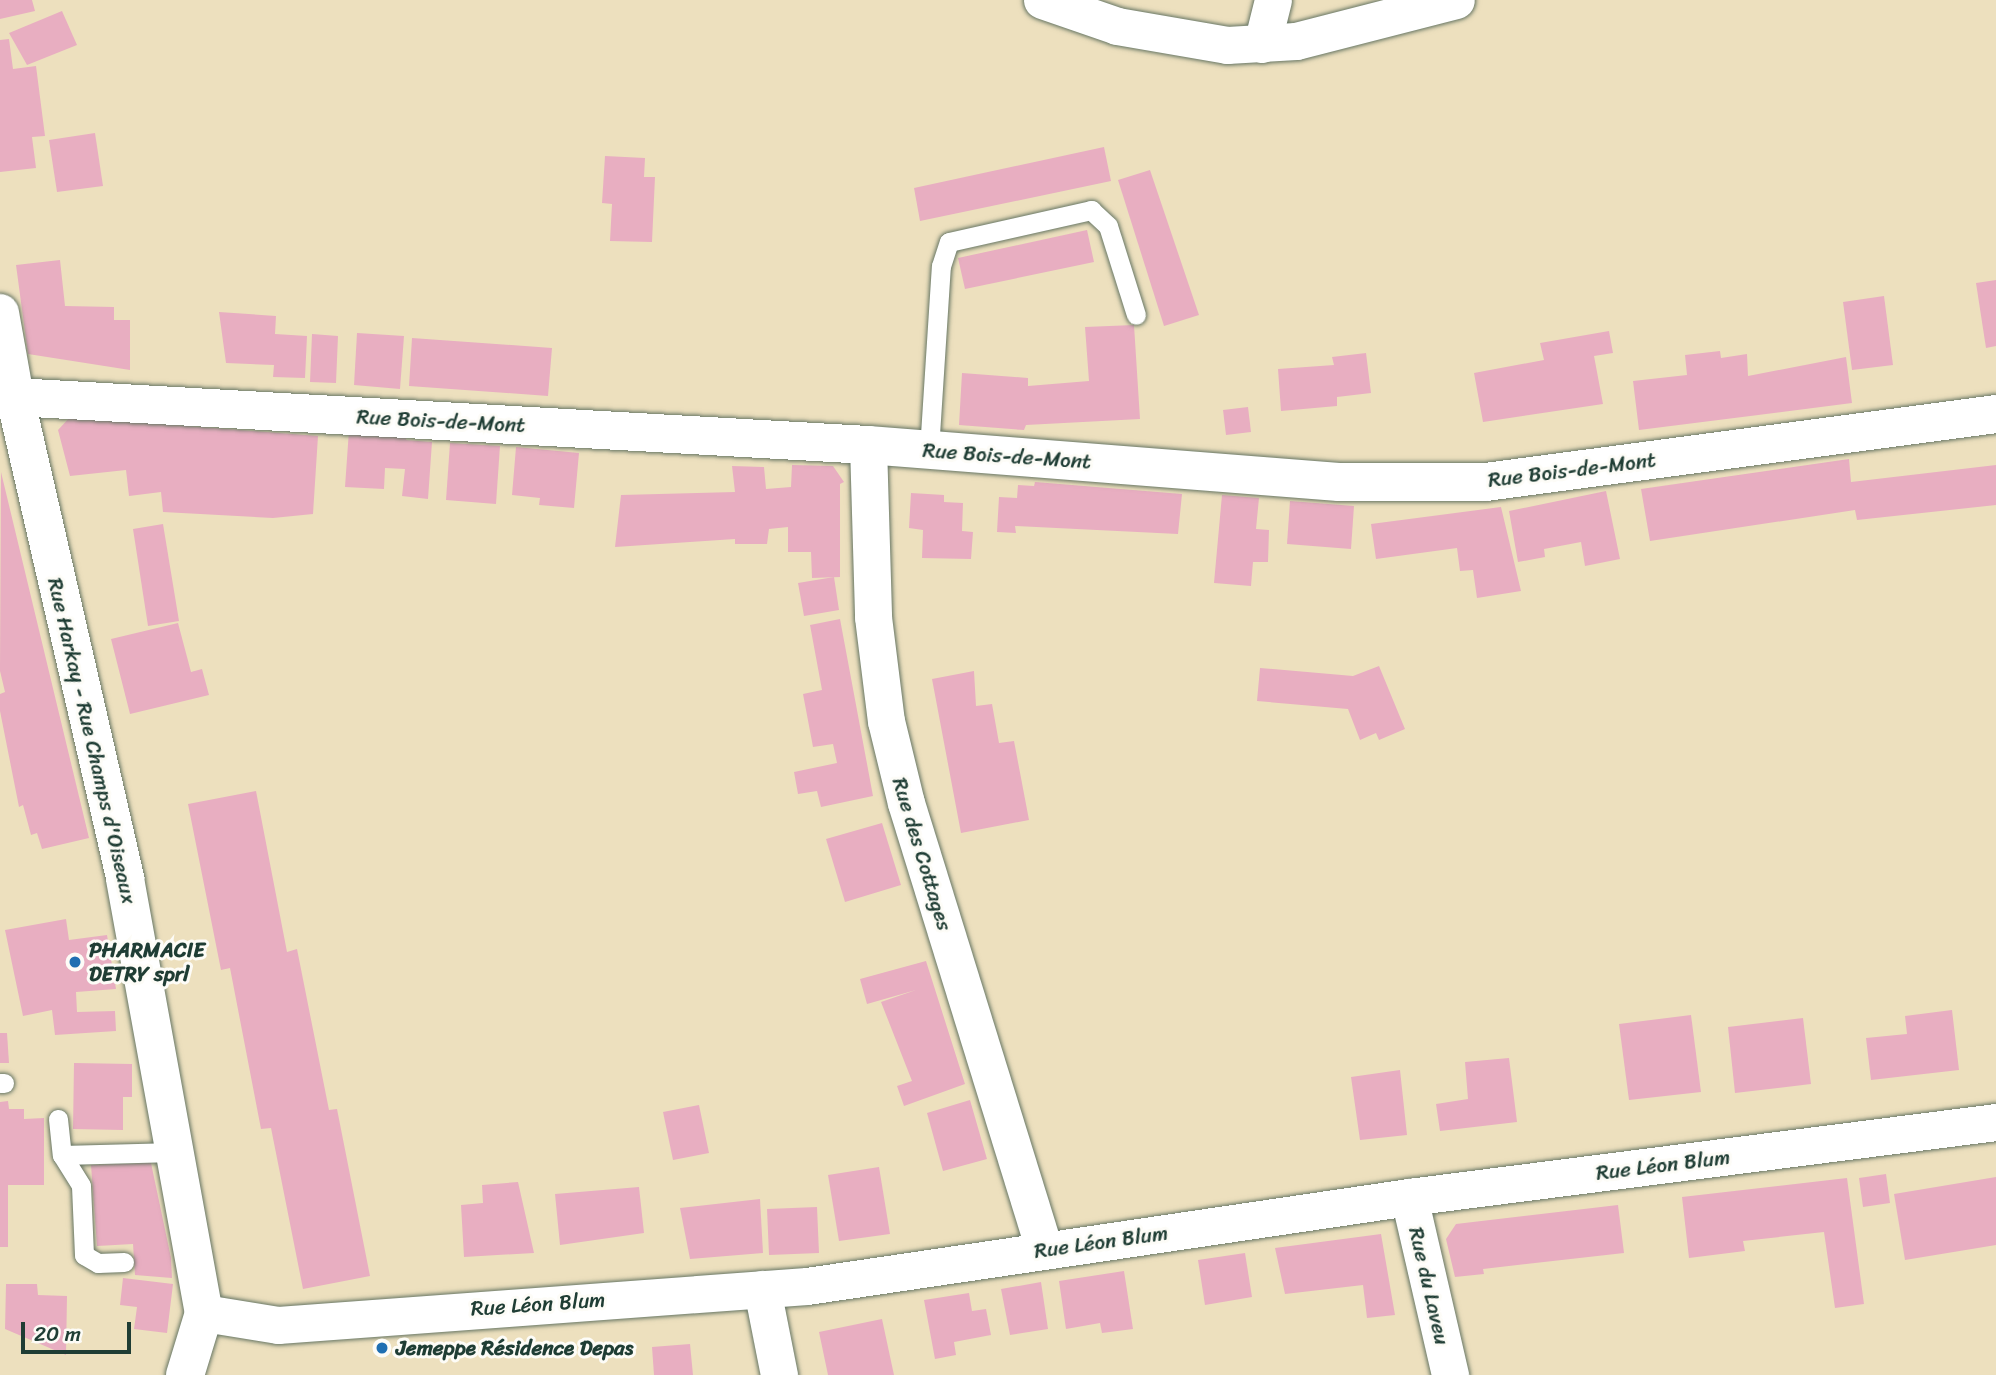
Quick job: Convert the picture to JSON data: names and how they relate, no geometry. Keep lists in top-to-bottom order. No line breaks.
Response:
{"streets":{"street":["Rue Bois-de-Mont","Rue Harkay - Rue Champs d'Oiseaux","Rue des Cottages","Rue Léon Blum","Rue du Laveu"]},"crossings":[["Rue Bois-de-Mont","Rue Harkay - Rue Champs d'Oiseaux"],["Rue Bois-de-Mont","Rue des Cottages"],["Rue Harkay - Rue Champs d'Oiseaux","Rue Léon Blum"],["Rue des Cottages","Rue Léon Blum"],["Rue Léon Blum","Rue du Laveu"]],"places":["PHARMACIE DETRY sprl","Jemeppe Résidence Depas"],"scale_bar":"20 m"}
